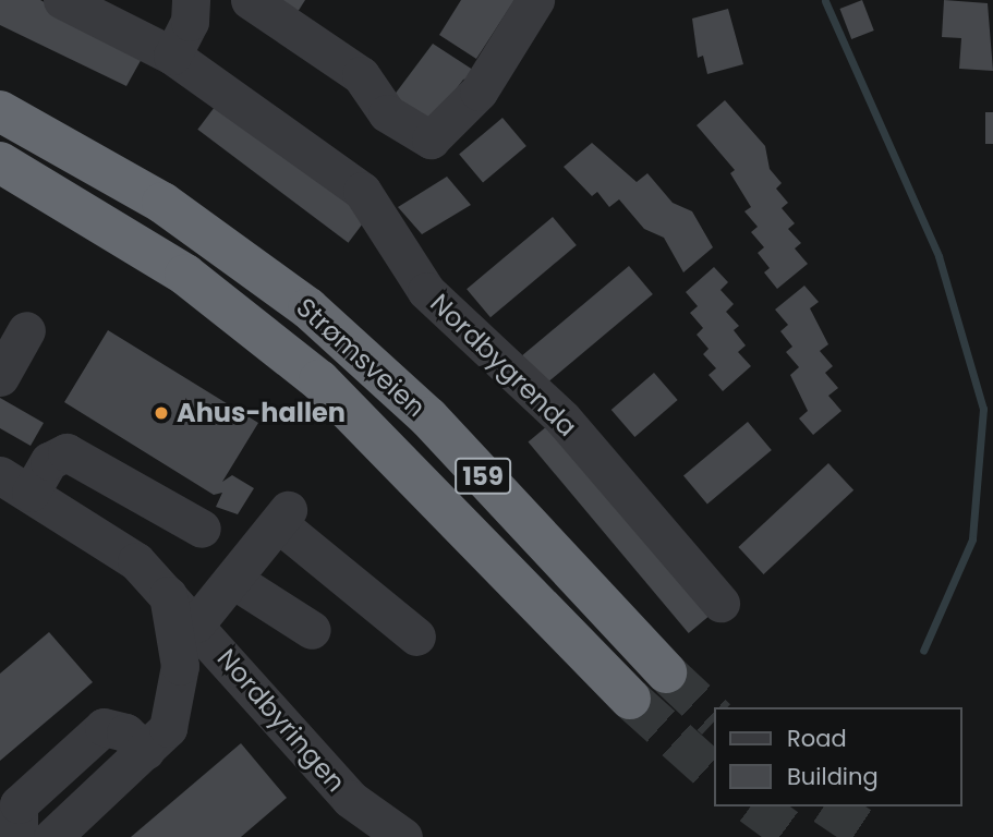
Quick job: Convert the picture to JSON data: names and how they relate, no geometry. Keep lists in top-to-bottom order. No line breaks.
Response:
{"streets":{"highway":["Strømsveien","159"],"street":["Nordbygrenda","Nordbyringen"]},"places":["Ahus-hallen"],"legend":["Road","Building"]}
